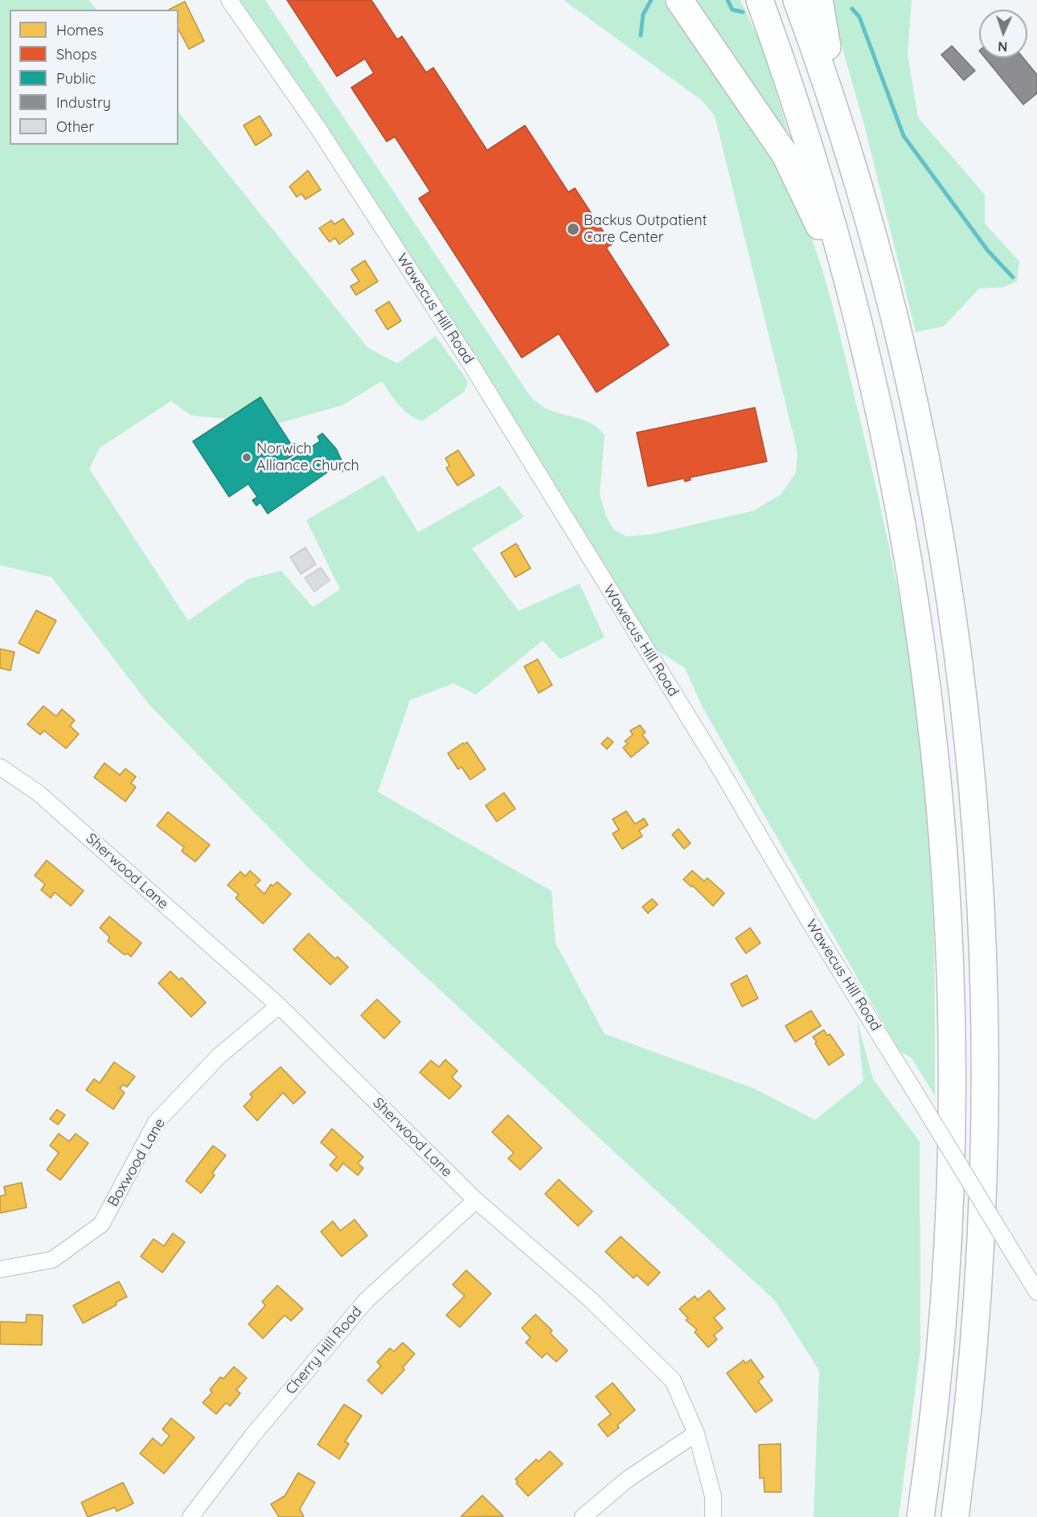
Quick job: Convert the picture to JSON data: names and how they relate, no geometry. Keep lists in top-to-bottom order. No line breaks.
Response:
{"streets":{"street":["Wawecus Hill Road","Sherwood Lane","Boxwood Lane","Cherry Hill Road"]},"crossings":[["Sherwood Lane","Boxwood Lane"],["Sherwood Lane","Cherry Hill Road"]],"places":["Backus Outpatient Care Center","Norwich Alliance Church"],"legend":["Homes","Shops","Public","Industry","Other"],"north":"bottom"}
